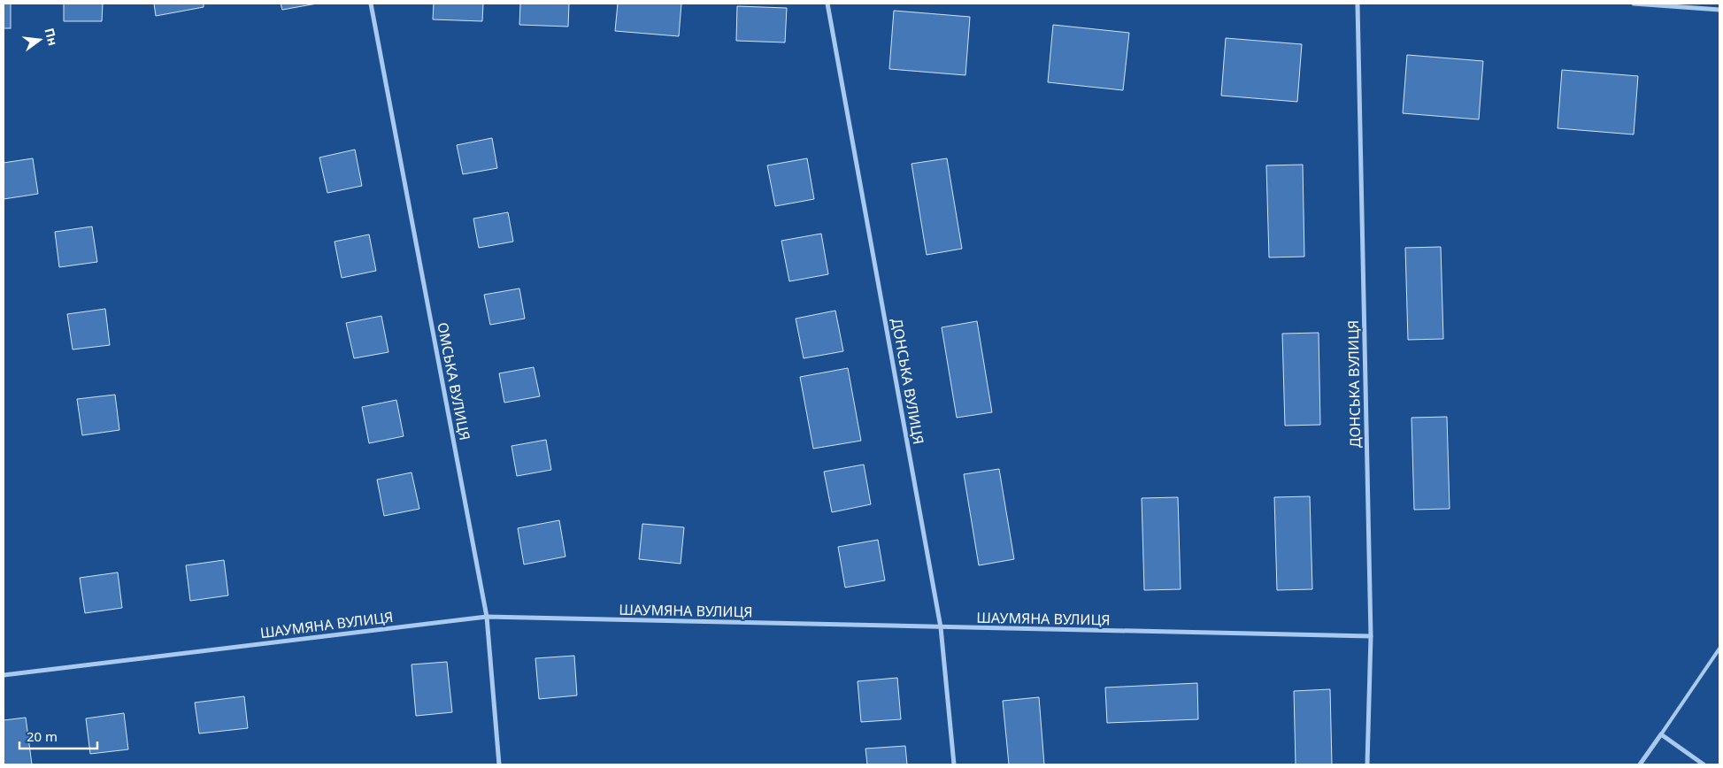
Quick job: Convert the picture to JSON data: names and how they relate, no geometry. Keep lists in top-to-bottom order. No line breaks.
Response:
{"streets":{"street":["ОМСЬКА ВУЛИЦЯ","ДОНСЬКА ВУЛИЦЯ","ШАУМЯНА ВУЛИЦЯ"]},"crossings":[["ОМСЬКА ВУЛИЦЯ","ШАУМЯНА ВУЛИЦЯ"],["ДОНСЬКА ВУЛИЦЯ","ШАУМЯНА ВУЛИЦЯ"]],"scale_bar":"20 m","north":"right"}
